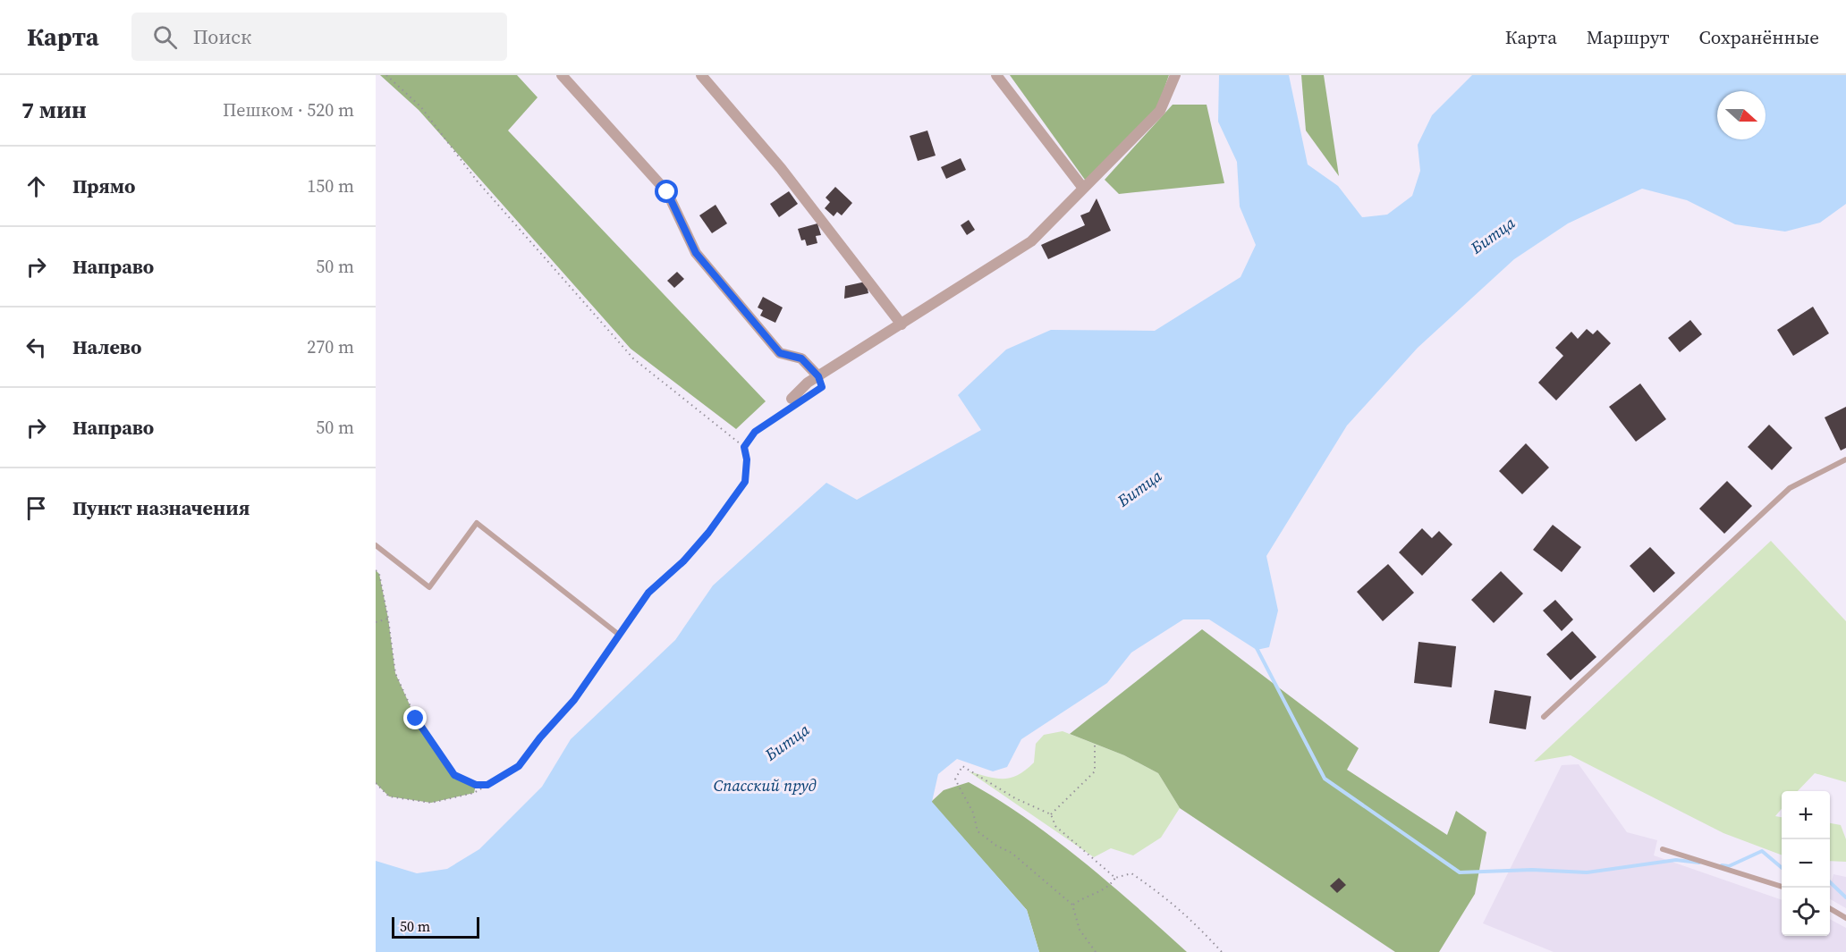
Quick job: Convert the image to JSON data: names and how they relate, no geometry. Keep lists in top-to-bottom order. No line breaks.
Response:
{"water":["Битца","Спасский пруд"],"scale_bar":"50 m","north":"right","page":{"header":"Карта","search":"Поиск","nav":["Карта","Маршрут","Сохранённые"],"heading":["7 мин","Пешком · 520 m"],"list":[["Прямо","150 m"],["Направо","50 m"],["Налево","270 m"],["Направо","50 m"],"Пункт назначения"],"map_buttons":["+","−"],"scale":"50 m"}}
